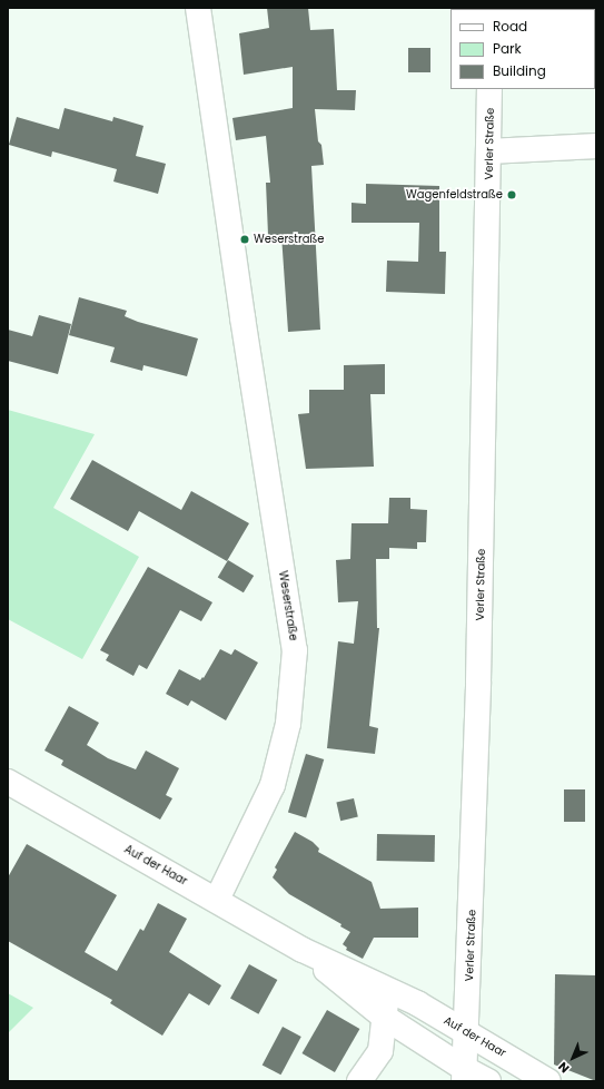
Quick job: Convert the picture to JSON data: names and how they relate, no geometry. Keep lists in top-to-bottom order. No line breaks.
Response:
{"streets":{"street":["Verler Straße","Weserstraße","Auf der Haar"]},"crossings":[["Verler Straße","Auf der Haar"],["Weserstraße","Auf der Haar"]],"places":["Wagenfeldstraße","Weserstraße"],"legend":["Road","Park","Building"],"north":"bottom left"}
